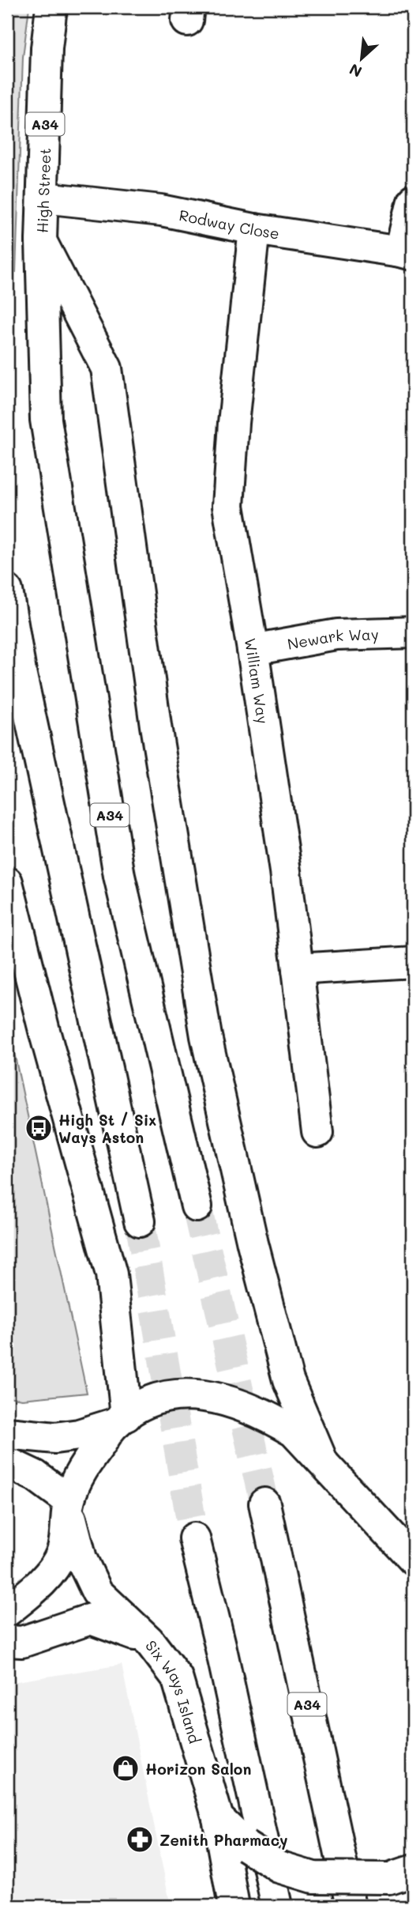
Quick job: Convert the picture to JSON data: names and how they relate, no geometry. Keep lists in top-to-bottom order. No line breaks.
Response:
{"streets":{"main road":["A34","High Street","Rodway Close","Newark Way","William Way","Six Ways Island"]},"crossings":[["A34","High Street"],["High Street","Rodway Close"],["Rodway Close","William Way"],["Newark Way","William Way"]],"places":{"bus stop":["High St / Six Ways Aston"],"shop":["Horizon Salon"],"pharmacy":["Zenith Pharmacy"]},"north":"bottom left"}
